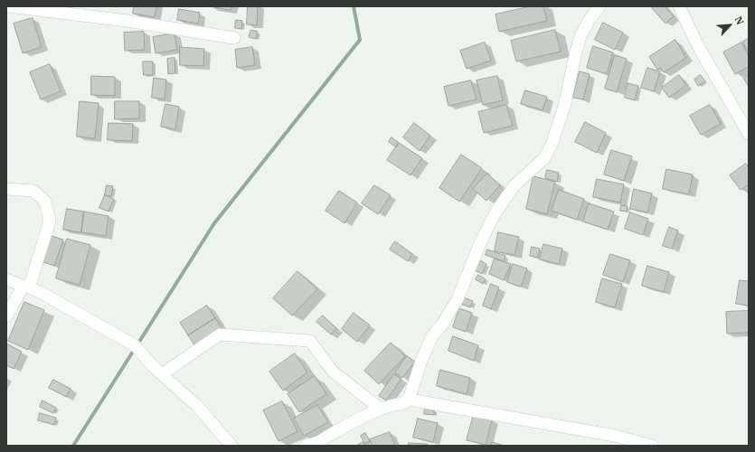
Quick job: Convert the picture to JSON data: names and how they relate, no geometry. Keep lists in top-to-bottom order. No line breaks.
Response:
{"north":"top right"}
